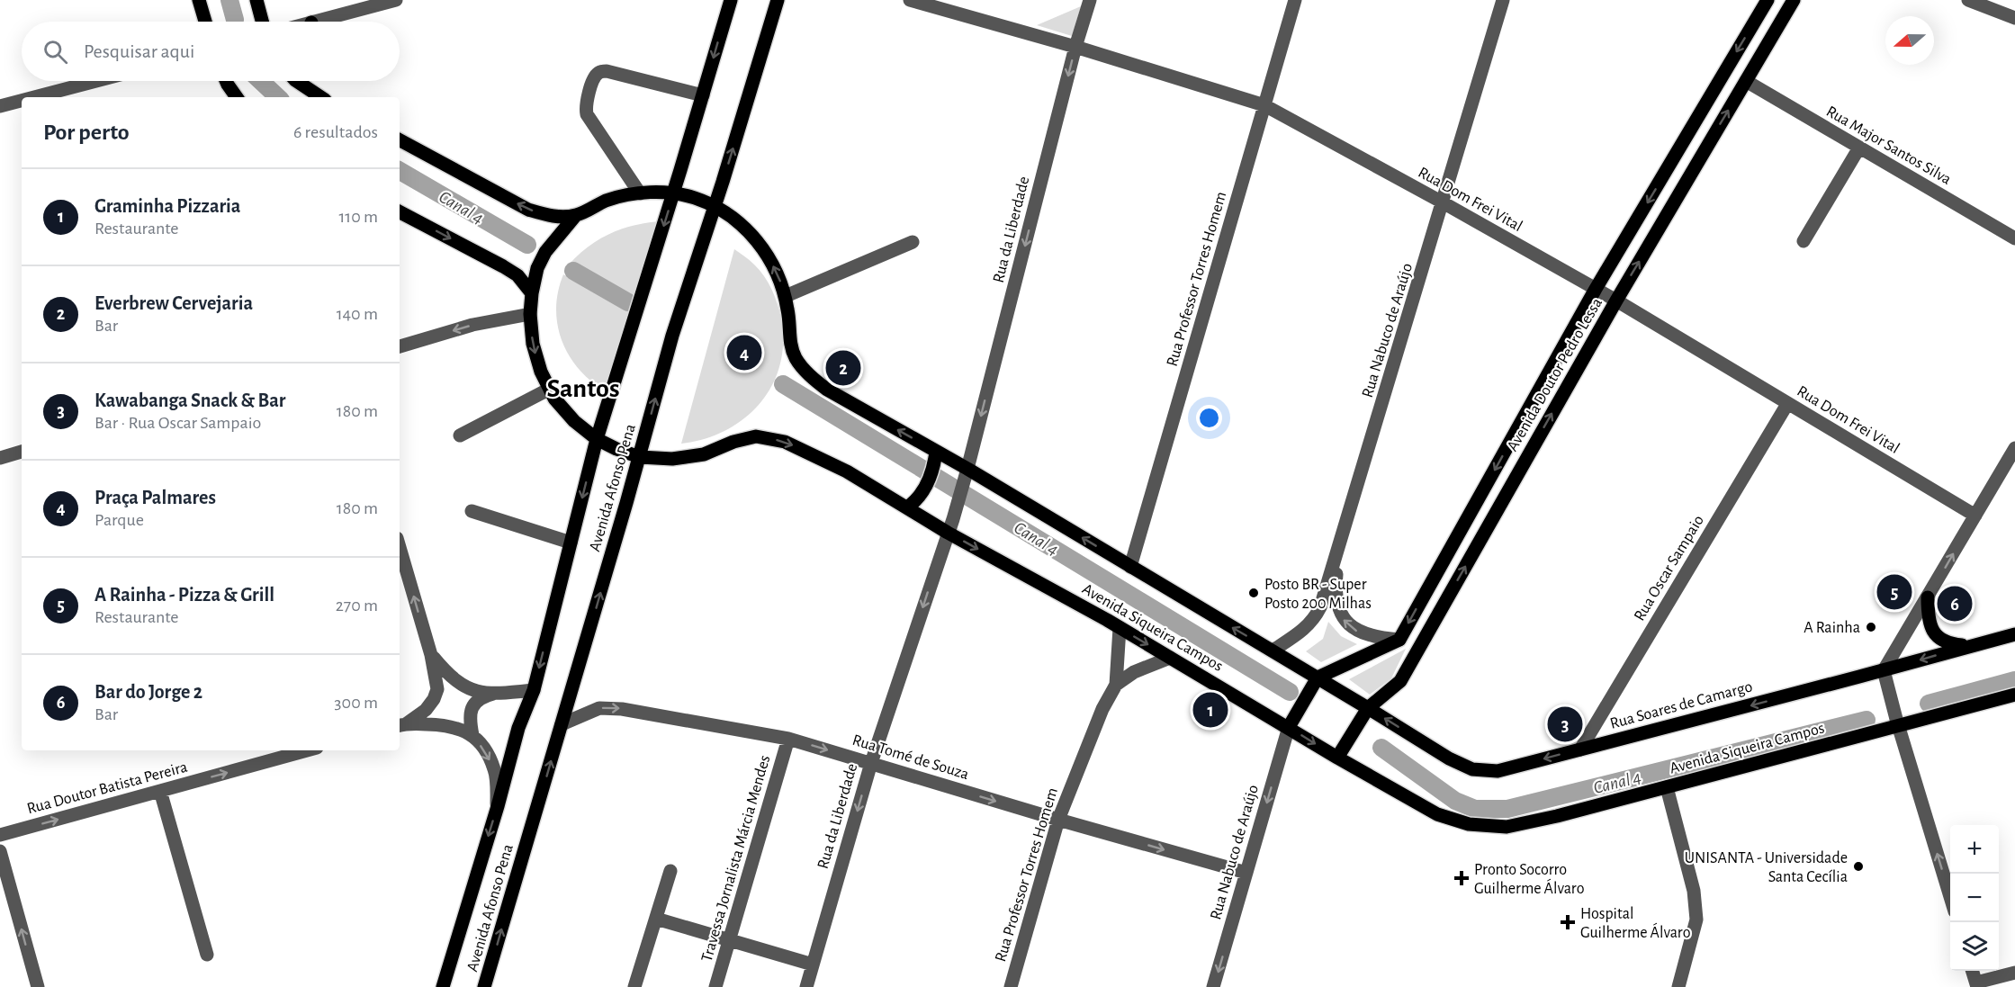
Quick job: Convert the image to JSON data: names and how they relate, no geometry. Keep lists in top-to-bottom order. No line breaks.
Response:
{"streets":{"main road":["Avenida Doutor Pedro Lessa","Avenida Afonso Pena","Avenida Siqueira Campos","Rua Soares de Camargo"],"street":["Rua Major Santos Silva","Rua Dom Frei Vital","Rua da Liberdade","Rua Professor Torres Homem","Rua Nabuco de Araújo","Rua Oscar Sampaio","Rua Tomé de Souza","Rua Doutor Batista Pereira","Travessa Jornalista Márcia Mendes"]},"crossings":[["Rua Major Santos Silva","Avenida Doutor Pedro Lessa"],["Rua Dom Frei Vital","Rua da Liberdade"],["Rua Dom Frei Vital","Rua Professor Torres Homem"],["Rua Dom Frei Vital","Rua Nabuco de Araújo"],["Rua Dom Frei Vital","Avenida Doutor Pedro Lessa"],["Rua Dom Frei Vital","Rua Oscar Sampaio"],["Rua da Liberdade","Avenida Siqueira Campos"],["Rua da Liberdade","Rua Tomé de Souza"],["Rua Professor Torres Homem","Avenida Siqueira Campos"],["Rua Professor Torres Homem","Rua Tomé de Souza"],["Rua Nabuco de Araújo","Avenida Siqueira Campos"],["Rua Nabuco de Araújo","Rua Tomé de Souza"],["Avenida Doutor Pedro Lessa","Avenida Siqueira Campos"],["Avenida Doutor Pedro Lessa","Rua Soares de Camargo"],["Avenida Afonso Pena","Avenida Siqueira Campos"],["Avenida Afonso Pena","Rua Tomé de Souza"],["Rua Oscar Sampaio","Rua Soares de Camargo"],["Rua Tomé de Souza","Travessa Jornalista Márcia Mendes"]],"one_way":["Rua da Liberdade","Rua Soares de Camargo","Rua Tomé de Souza","Rua Doutor Batista Pereira"],"districts":["Santos"],"water":["Canal 4"],"places":{"other":["Posto BR - Super Posto 200 Milhas","A Rainha","UNISANTA - Universidade Santa Cecília"],"health":["Pronto Socorro Guilherme Álvaro","Hospital Guilherme Álvaro"]},"north":"left","page":{"search":"Pesquisar aqui","heading":["Por perto","6 resultados"],"list":[{"mark":"1","name":"Graminha Pizzaria","note":"Restaurante","value":"110 m"},{"mark":"2","name":"Everbrew Cervejaria","note":"Bar","value":"140 m"},{"mark":"3","name":"Kawabanga Snack & Bar","note":"Bar · Rua Oscar Sampaio","value":"180 m"},{"mark":"4","name":"Praça Palmares","note":"Parque","value":"180 m"},{"mark":"5","name":"A Rainha - Pizza & Grill","note":"Restaurante","value":"270 m"},{"mark":"6","name":"Bar do Jorge 2","note":"Bar","value":"300 m"}],"pins":["4","2","5","6","1","3"],"map_buttons":["+","−"]}}
